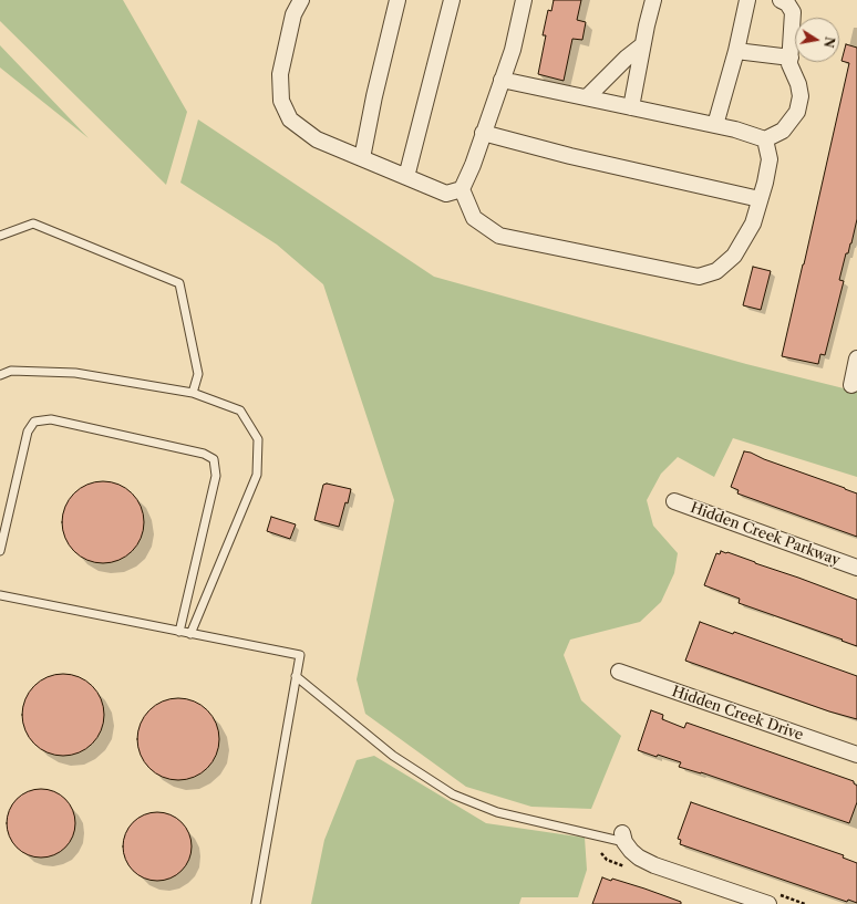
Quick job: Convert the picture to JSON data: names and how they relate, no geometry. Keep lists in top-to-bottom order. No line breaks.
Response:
{"streets":{"street":["Hidden Creek Parkway","Hidden Creek Drive"]},"north":"right"}
